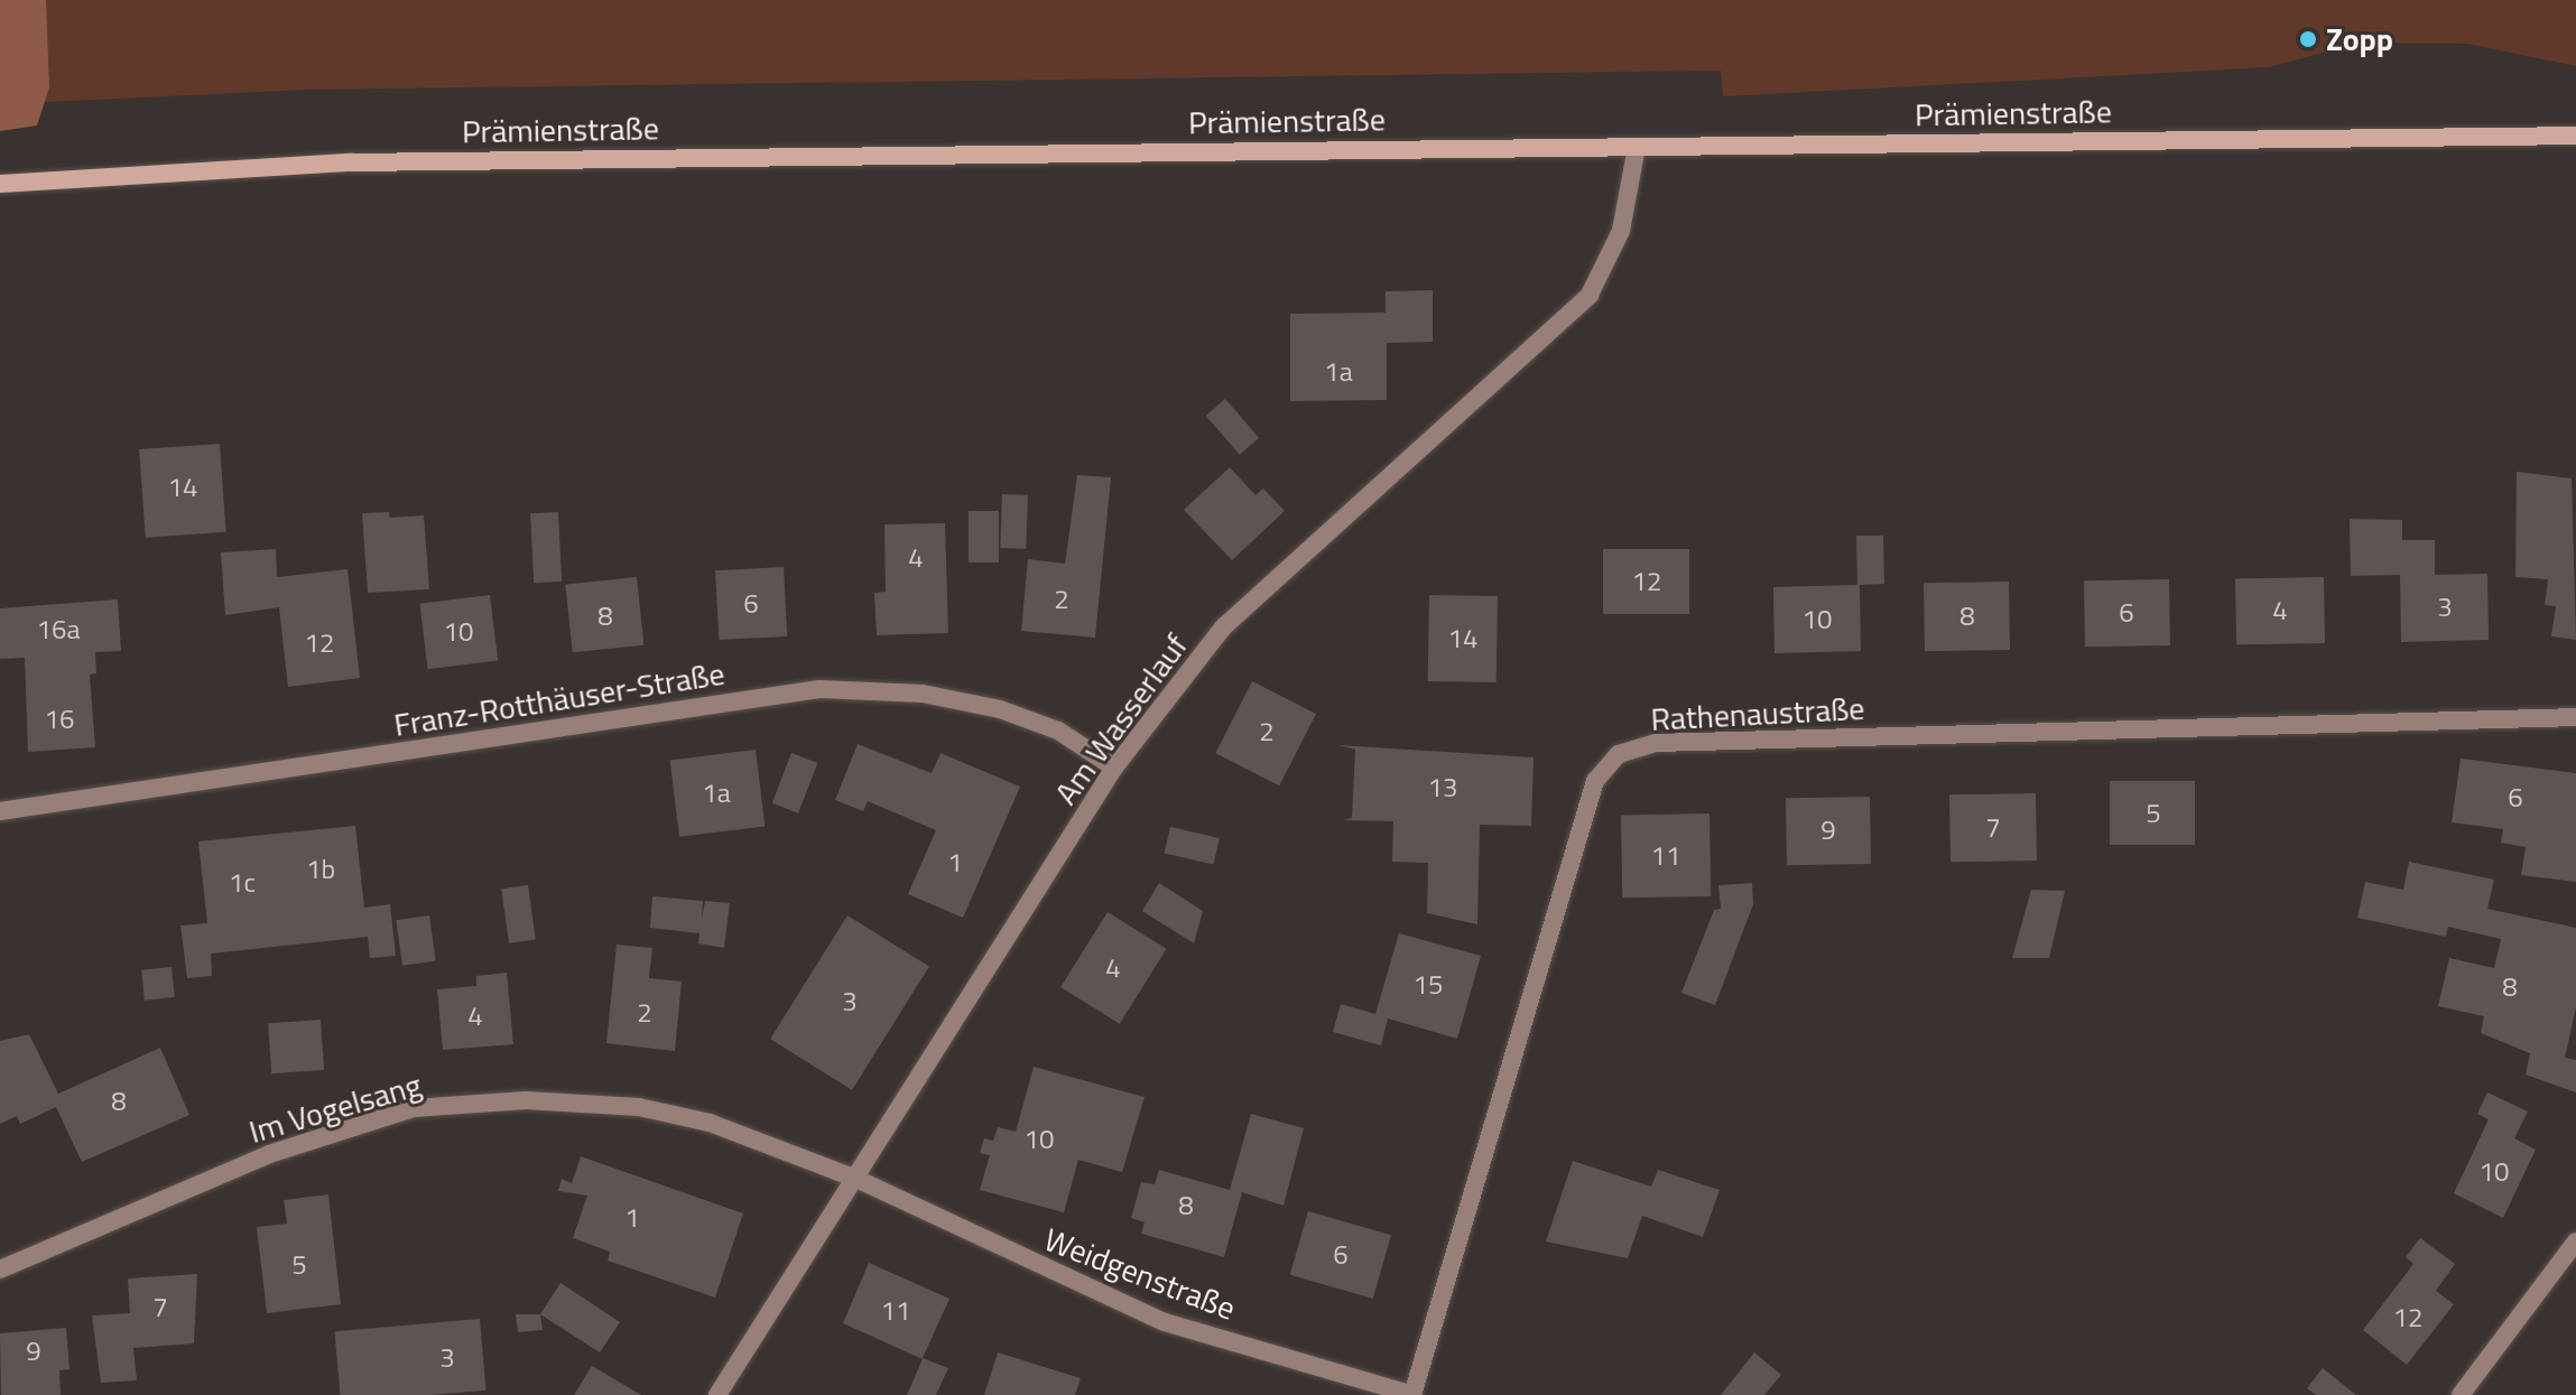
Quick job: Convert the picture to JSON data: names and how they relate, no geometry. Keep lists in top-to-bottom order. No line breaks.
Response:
{"streets":{"main road":["Prämienstraße"],"street":["Franz-Rotthäuser-Straße","Rathenaustraße","Am Wasserlauf","Im Vogelsang","Weidgenstraße"]},"crossings":[["Prämienstraße","Am Wasserlauf"],["Franz-Rotthäuser-Straße","Am Wasserlauf"],["Rathenaustraße","Weidgenstraße"],["Am Wasserlauf","Im Vogelsang"],["Am Wasserlauf","Weidgenstraße"],["Im Vogelsang","Weidgenstraße"]],"places":["Zopp"],"house_numbers":["1a","14","4","12","2","6","3","4","6","8","8","10","16a","10","14","12","16","2","13","1a","6","5","7","9","11","1","1b","1c","4","15","8","3","2","4","8","10","10","8","1","6","5","7","11","12","9","3"]}
